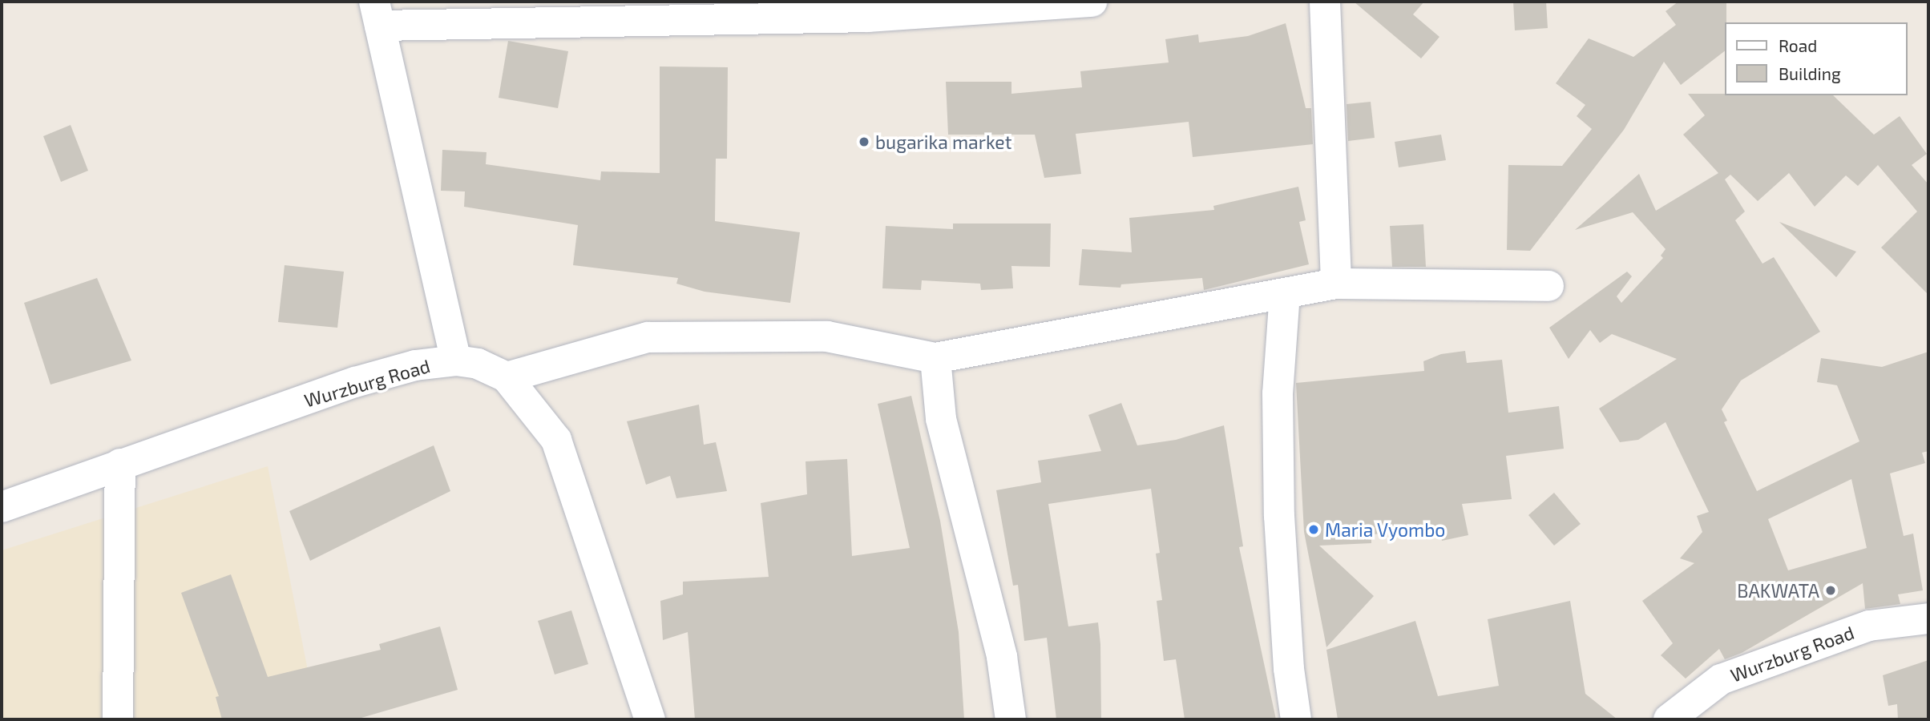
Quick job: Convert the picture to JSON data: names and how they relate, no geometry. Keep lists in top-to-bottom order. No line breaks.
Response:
{"streets":{"street":["Wurzburg Road"]},"places":["bugarika market","Maria Vyombo","BAKWATA"],"legend":["Road","Building"]}
